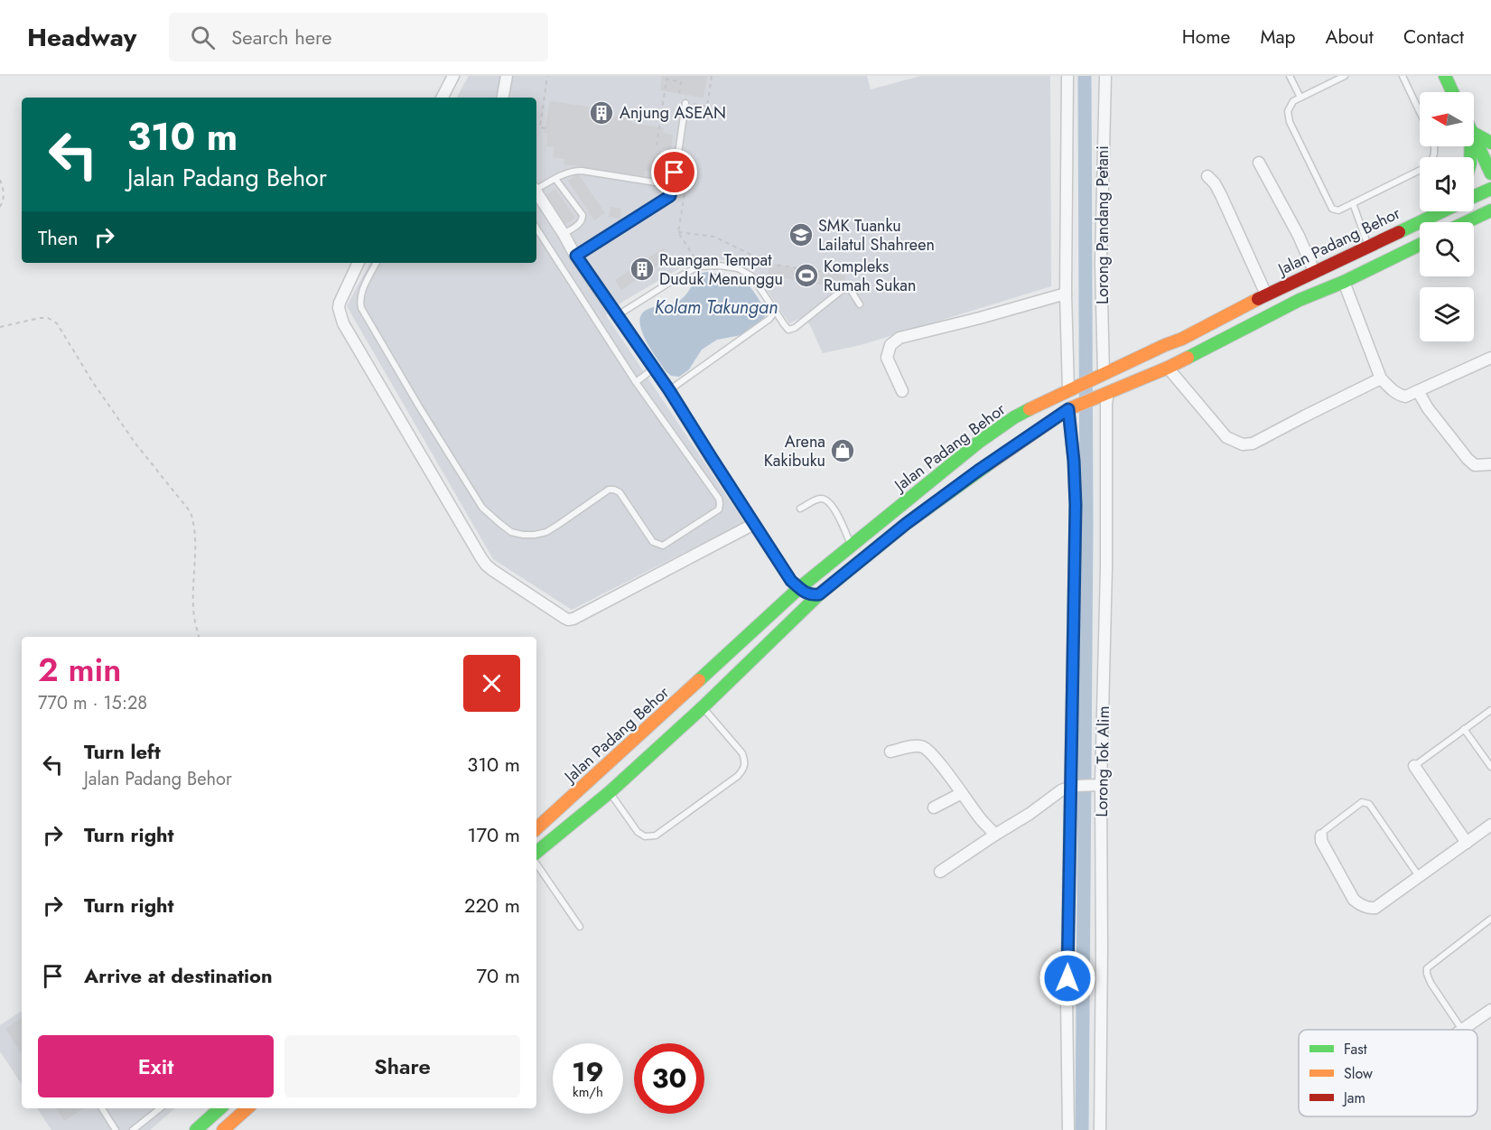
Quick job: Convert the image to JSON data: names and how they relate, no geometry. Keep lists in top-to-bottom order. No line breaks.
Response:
{"streets":{"main road":["Jalan Padang Behor"],"street":["Lorong Pandang Petani","Lorong Tok Alim"]},"crossings":[["Lorong Pandang Petani","Jalan Padang Behor"]],"water":["Kolam Takungan"],"places":{"building":["Anjung ASEAN","Ruangan Tempat Duduk Menunggu"],"school or university":["SMK Tuanku Lailatul Shahreen"],"sports":["Kompleks Rumah Sukan"],"shop":["Arena Kakibuku"]},"legend":["Fast","Slow","Jam"],"north":"left","page":{"header":"Headway","search":"Search here","nav":["Home","Map","About","Contact"],"turn":["310 m","Jalan Padang Behor"],"then":"Then","heading":["2 min","770 m · 15:28"],"list":[{"name":"Turn left","note":"Jalan Padang Behor","value":"310 m"},{"name":"Turn right","value":"170 m"},{"name":"Turn right","value":"220 m"},{"name":"Arrive at destination","value":"70 m"}],"buttons":["Exit","Share"],"speed":"19 km/h","limit":"30"}}
